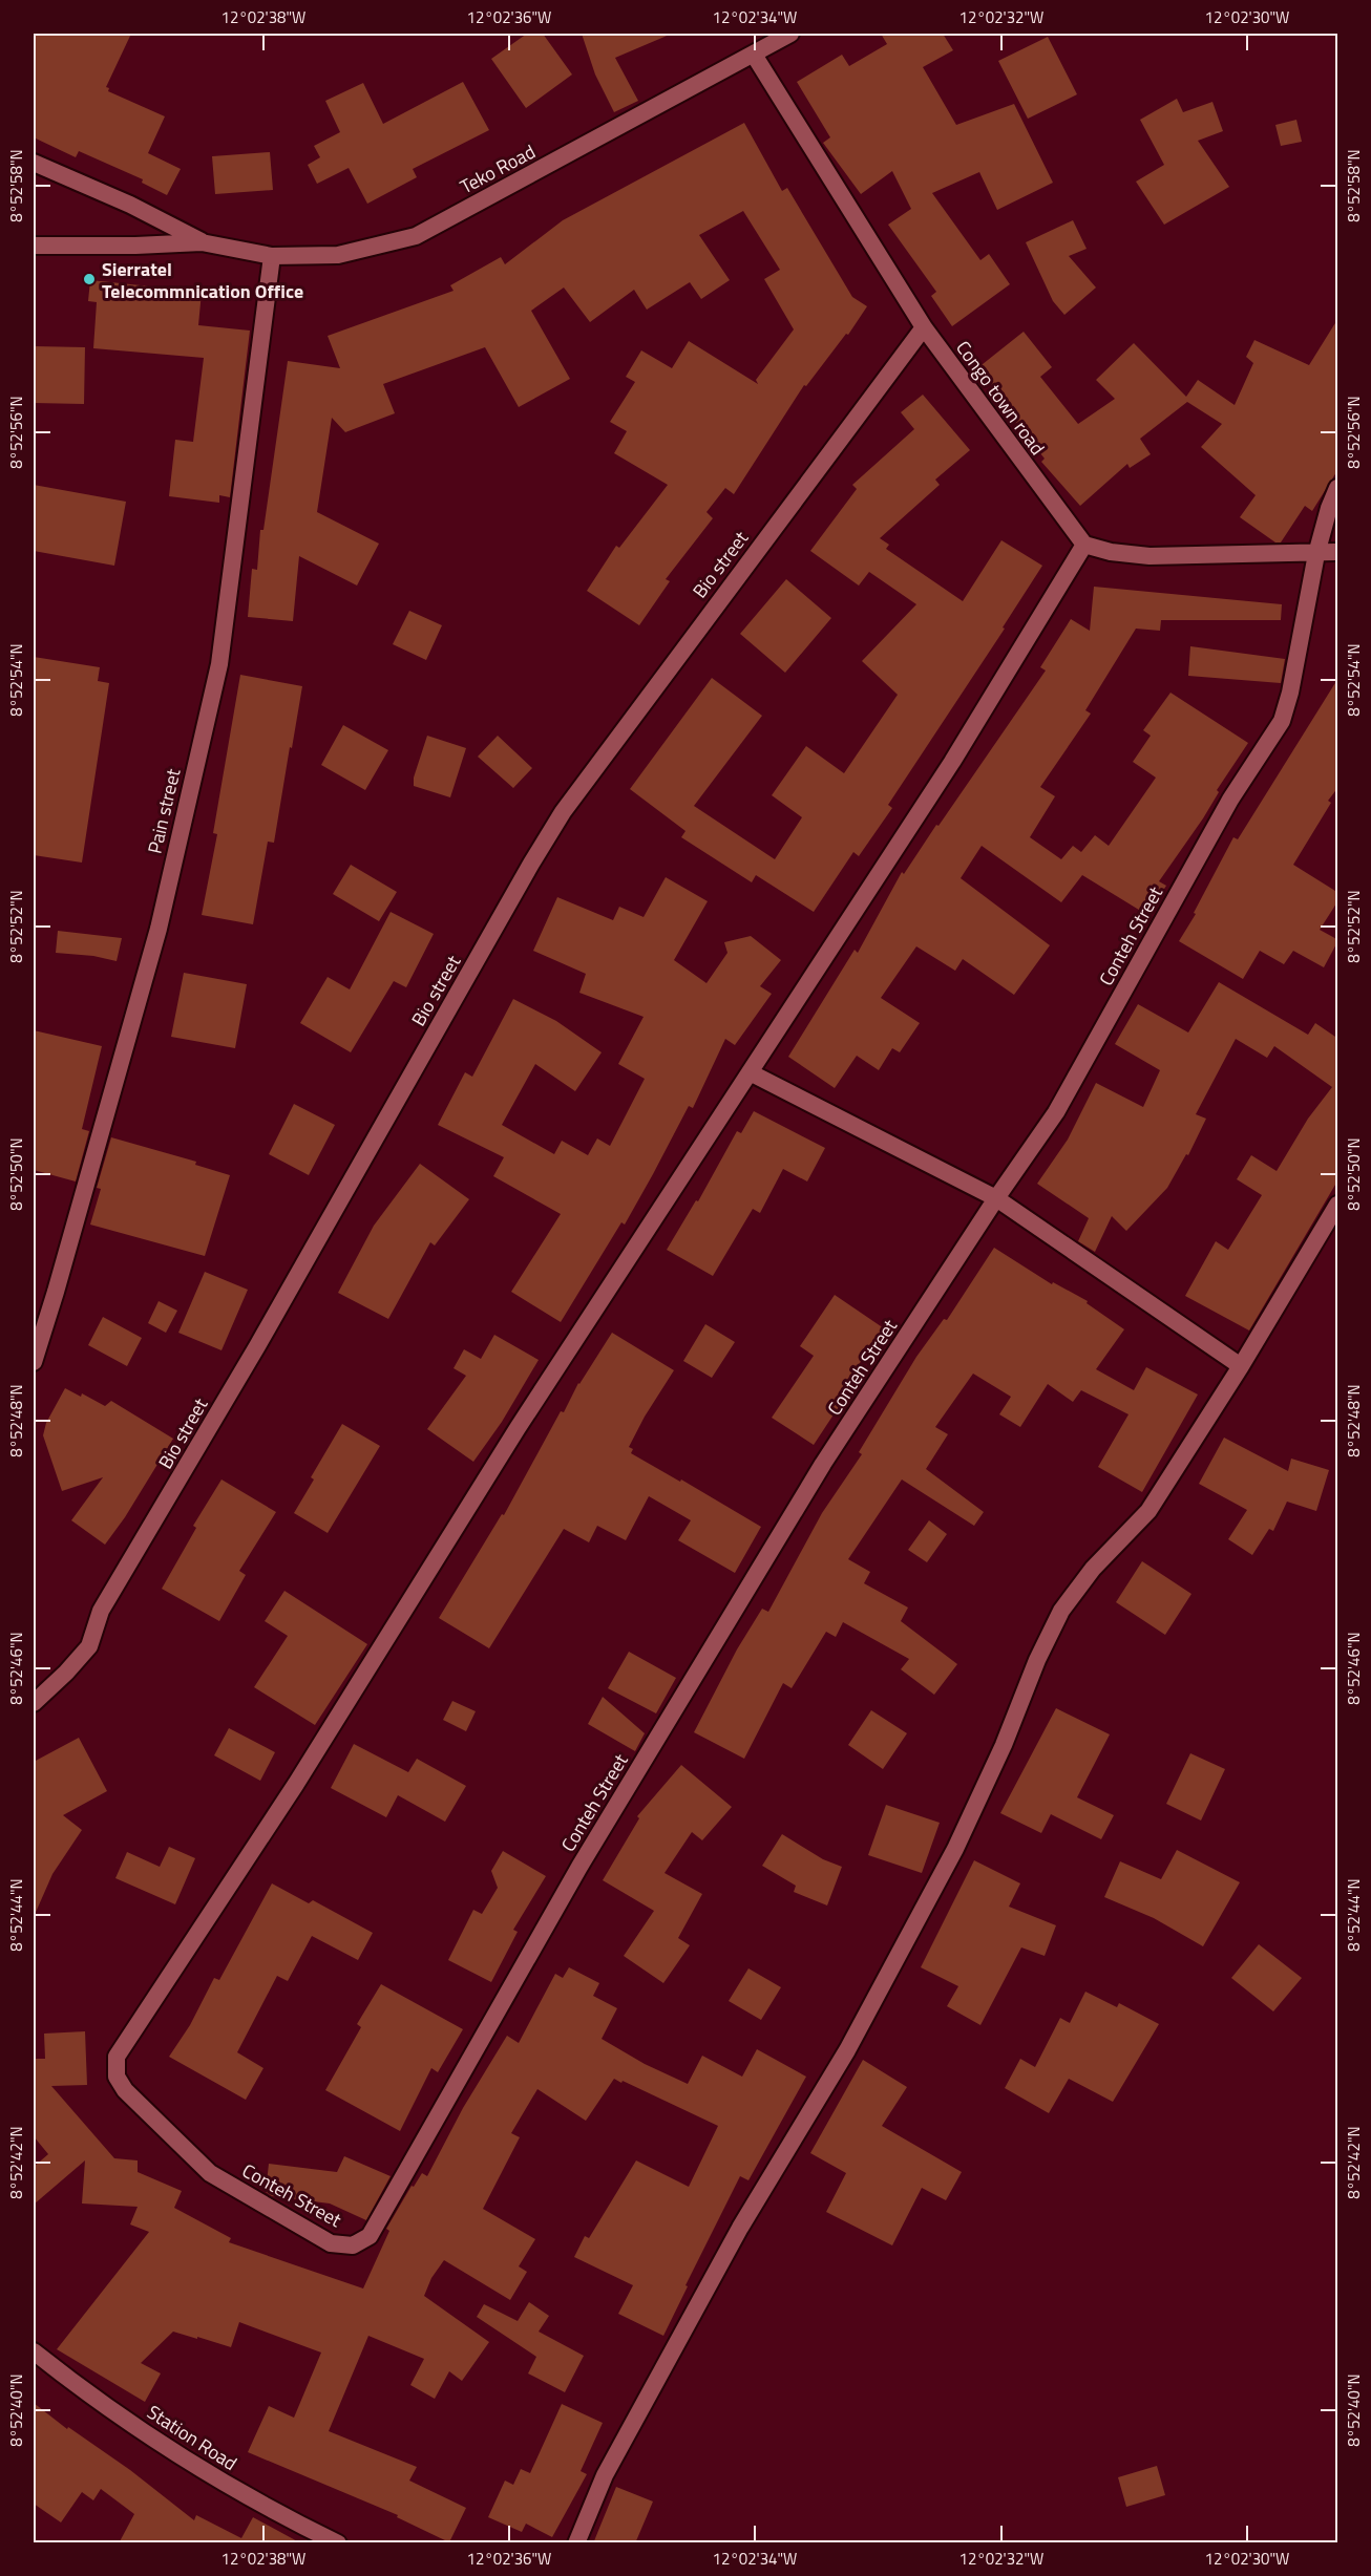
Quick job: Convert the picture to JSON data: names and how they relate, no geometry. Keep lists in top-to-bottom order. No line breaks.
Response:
{"streets":{"street":["Teko Road","Congo town road","Bio street","Pain street","Conteh Street","Station Road"]},"crossings":[["Teko Road","Congo town road"],["Teko Road","Pain street"],["Congo town road","Bio street"],["Congo town road","Conteh Street"]],"places":["Sierratel Telecommnication Office"],"coordinates":["12°02'38\"W","12°02'36\"W","12°02'34\"W","12°02'32\"W","12°02'30\"W","8°52'58\"N","8°52'56\"N","8°52'54\"N","8°52'52\"N","8°52'50\"N","8°52'48\"N","8°52'46\"N","8°52'44\"N","8°52'42\"N","8°52'40\"N"]}
